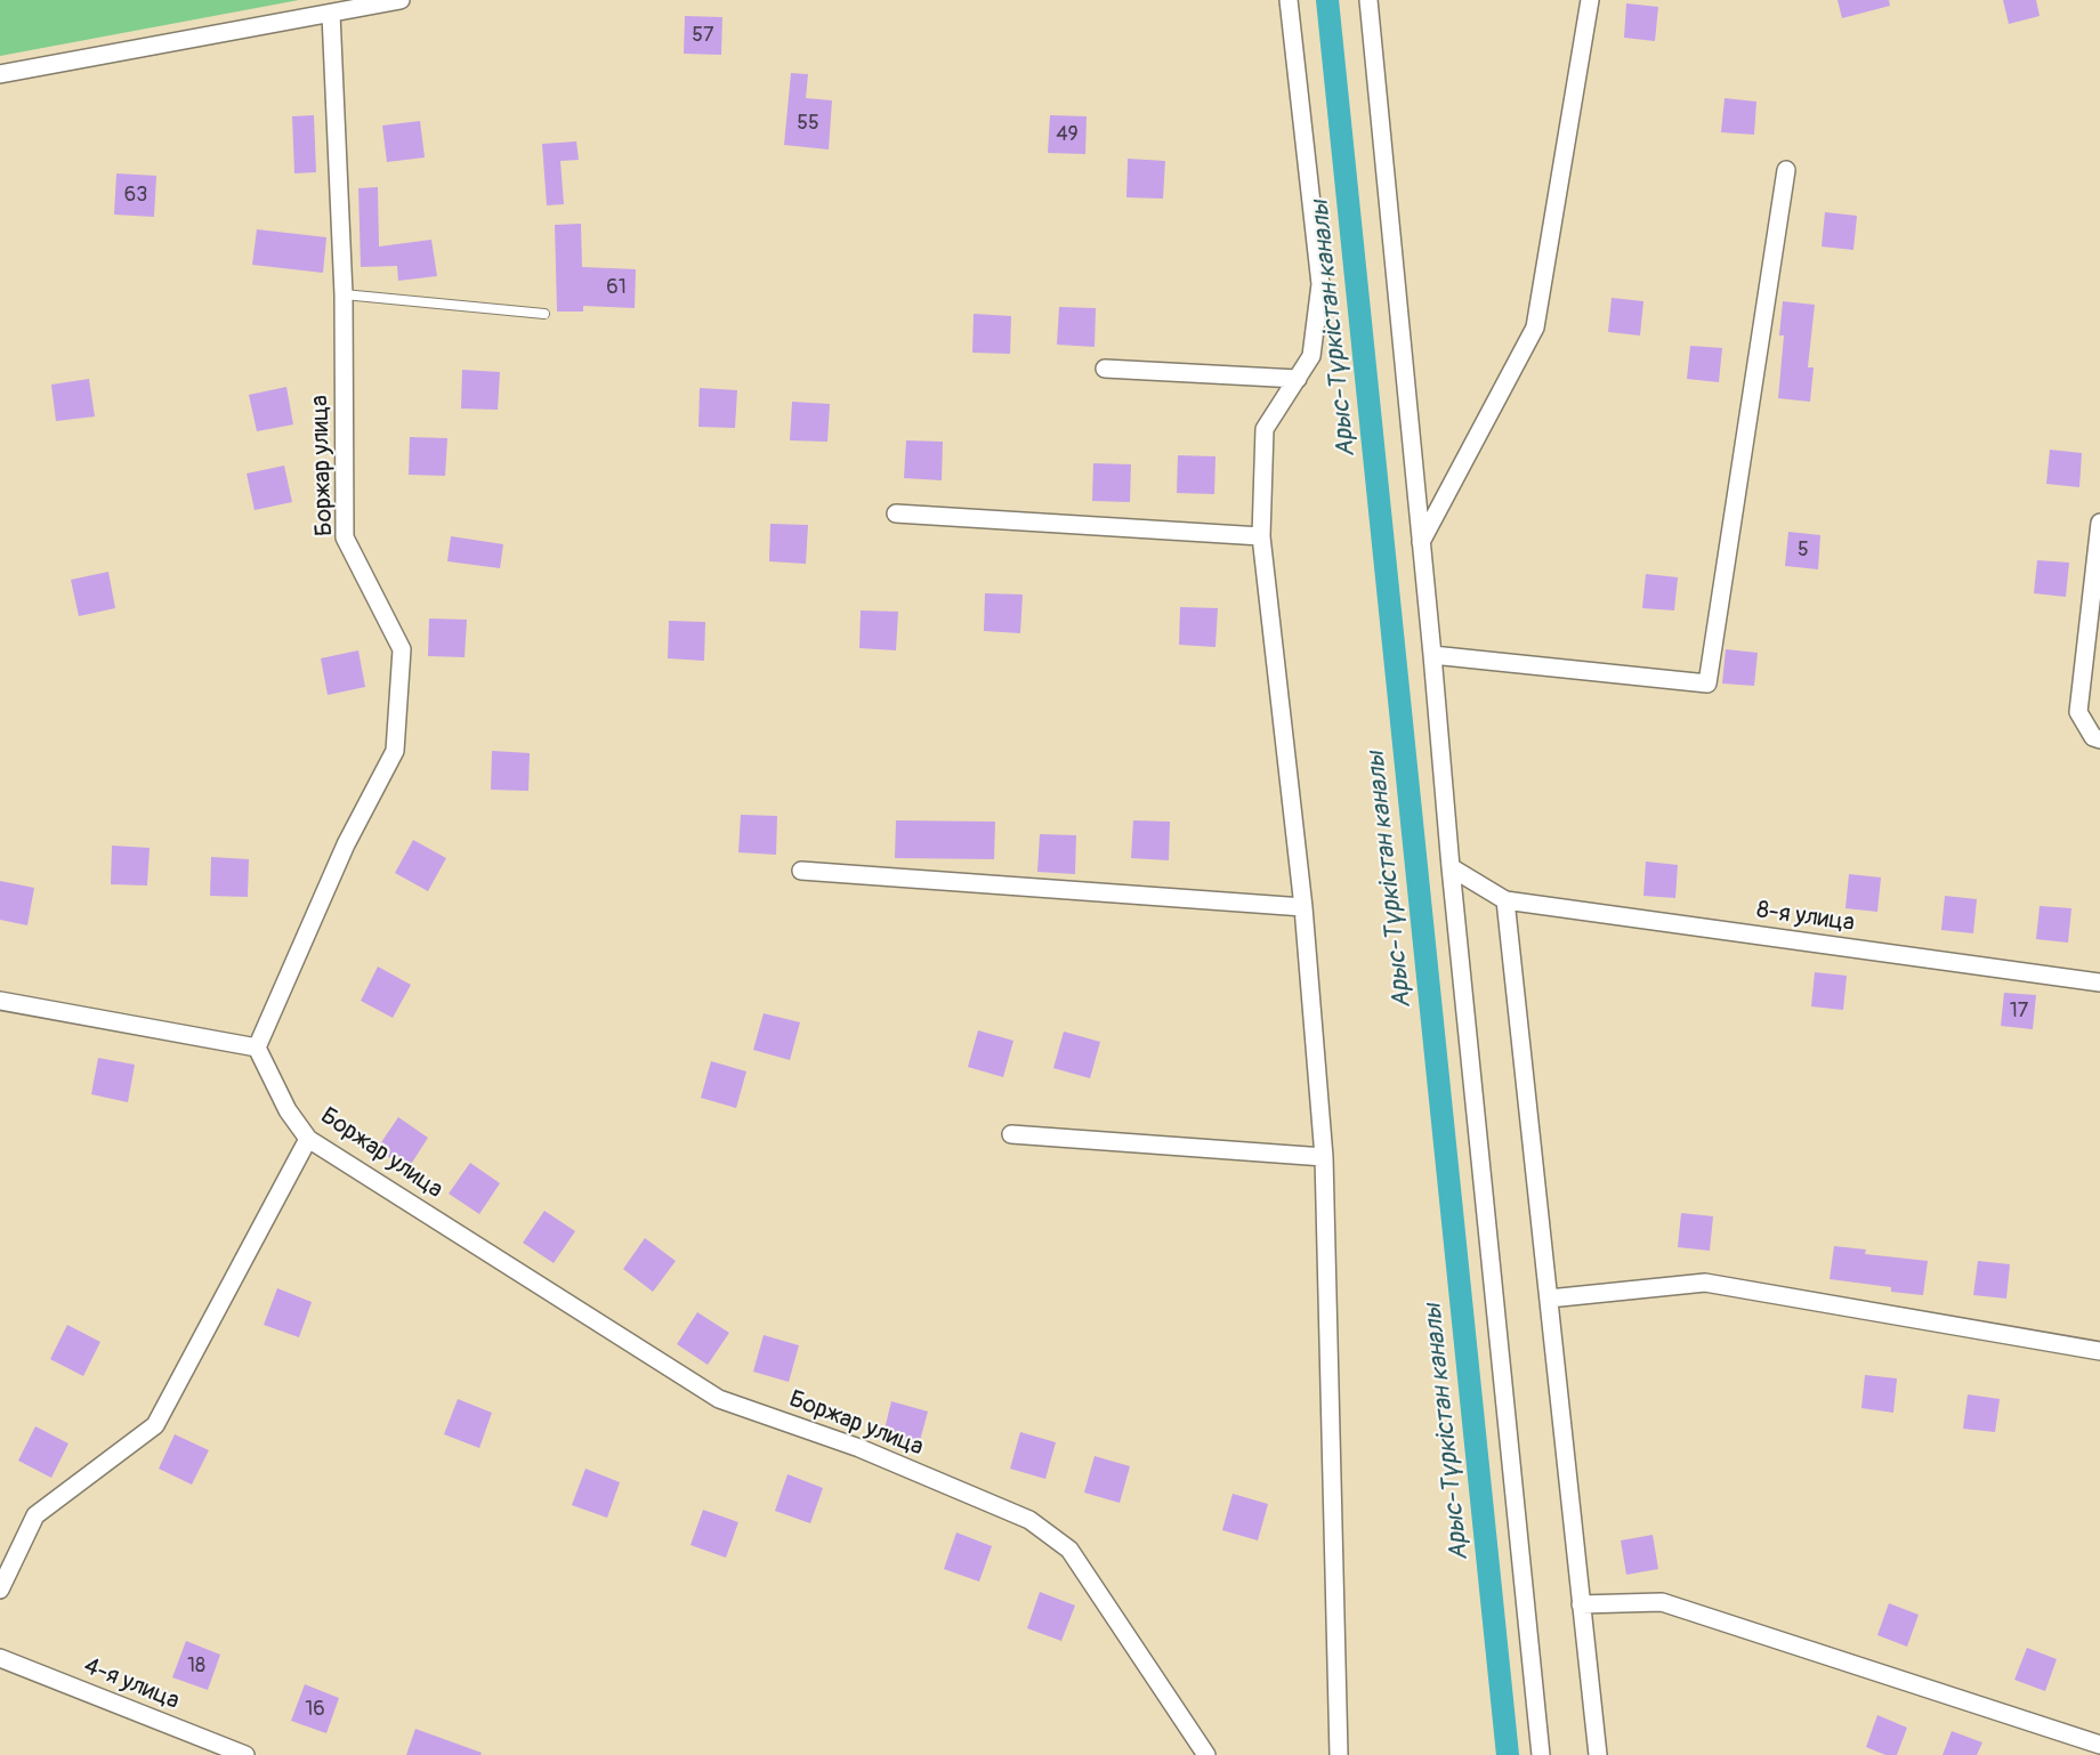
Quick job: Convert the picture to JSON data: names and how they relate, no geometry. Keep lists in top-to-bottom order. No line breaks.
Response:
{"streets":{"street":["Боржар улица","8-я улица","4-я улица"]},"water":["Арыс-Түркістан каналы"],"house_numbers":["57","55","49","63","61","5","17","18","16"]}
